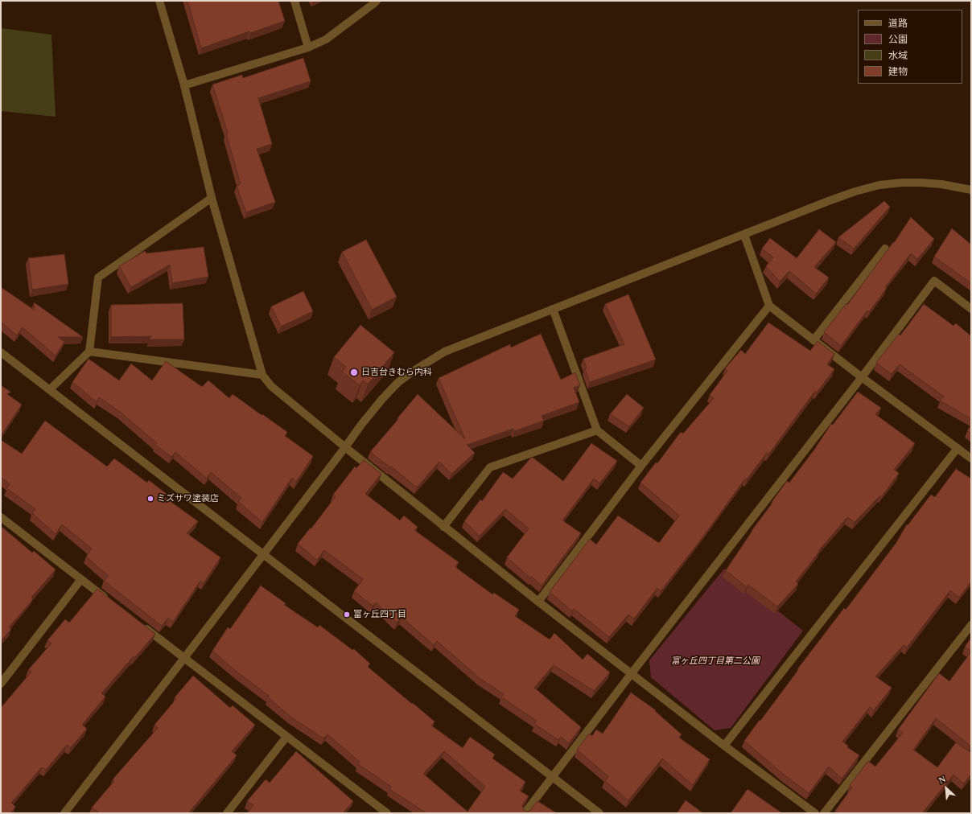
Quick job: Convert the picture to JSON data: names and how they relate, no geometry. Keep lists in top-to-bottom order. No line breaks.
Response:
{"parks":["富ヶ丘四丁目第二公園"],"places":["日吉台きむら内科","ミズサワ塗装店","富ヶ丘四丁目"],"legend":["道路","公園","水域","建物"],"north":"top left"}
